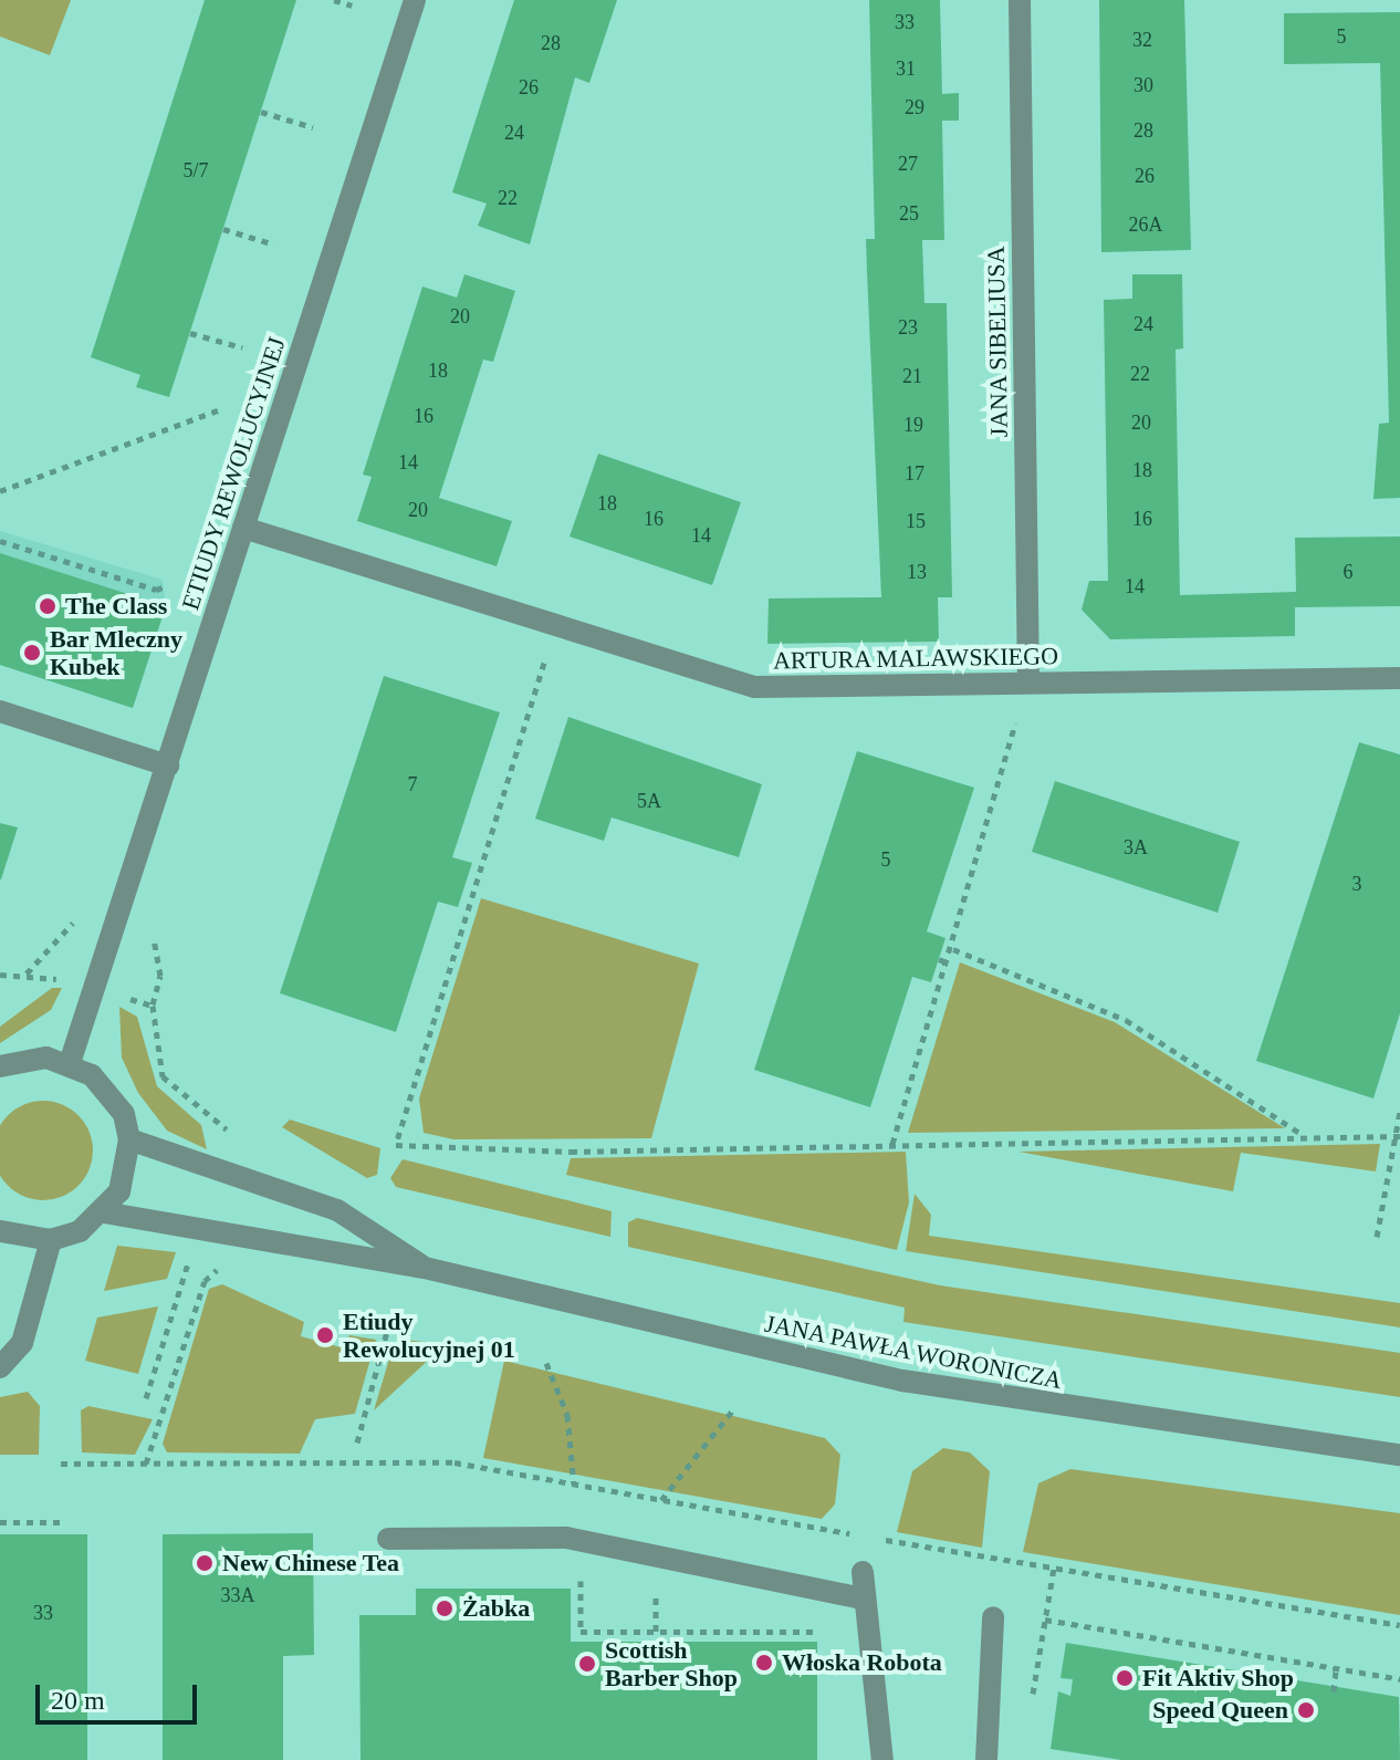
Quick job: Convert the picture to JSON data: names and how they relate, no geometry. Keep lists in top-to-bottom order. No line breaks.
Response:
{"streets":{"street":["JANA SIBELIUSA","ETIUDY REWOLUCYJNEJ","ARTURA MALAWSKIEGO","JANA PAWŁA WORONICZA"]},"crossings":[["JANA SIBELIUSA","ARTURA MALAWSKIEGO"],["ETIUDY REWOLUCYJNEJ","ARTURA MALAWSKIEGO"]],"places":["The Class","Bar Mleczny Kubek","Etiudy Rewolucyjnej 01","New Chinese Tea","Żabka","Włoska Robota","Scottish Barber Shop","Fit Aktiv Shop","Speed Queen"],"house_numbers":["33","5","32","28","31","30","26","29","28","24","27","5/7","26","22","25","26A","20","24","23","18","22","21","16","20","19","14","18","17","18","20","16","16","15","14","13","6","14","7","5A","3A","5","3","33A","33"],"scale_bar":"20 m"}
